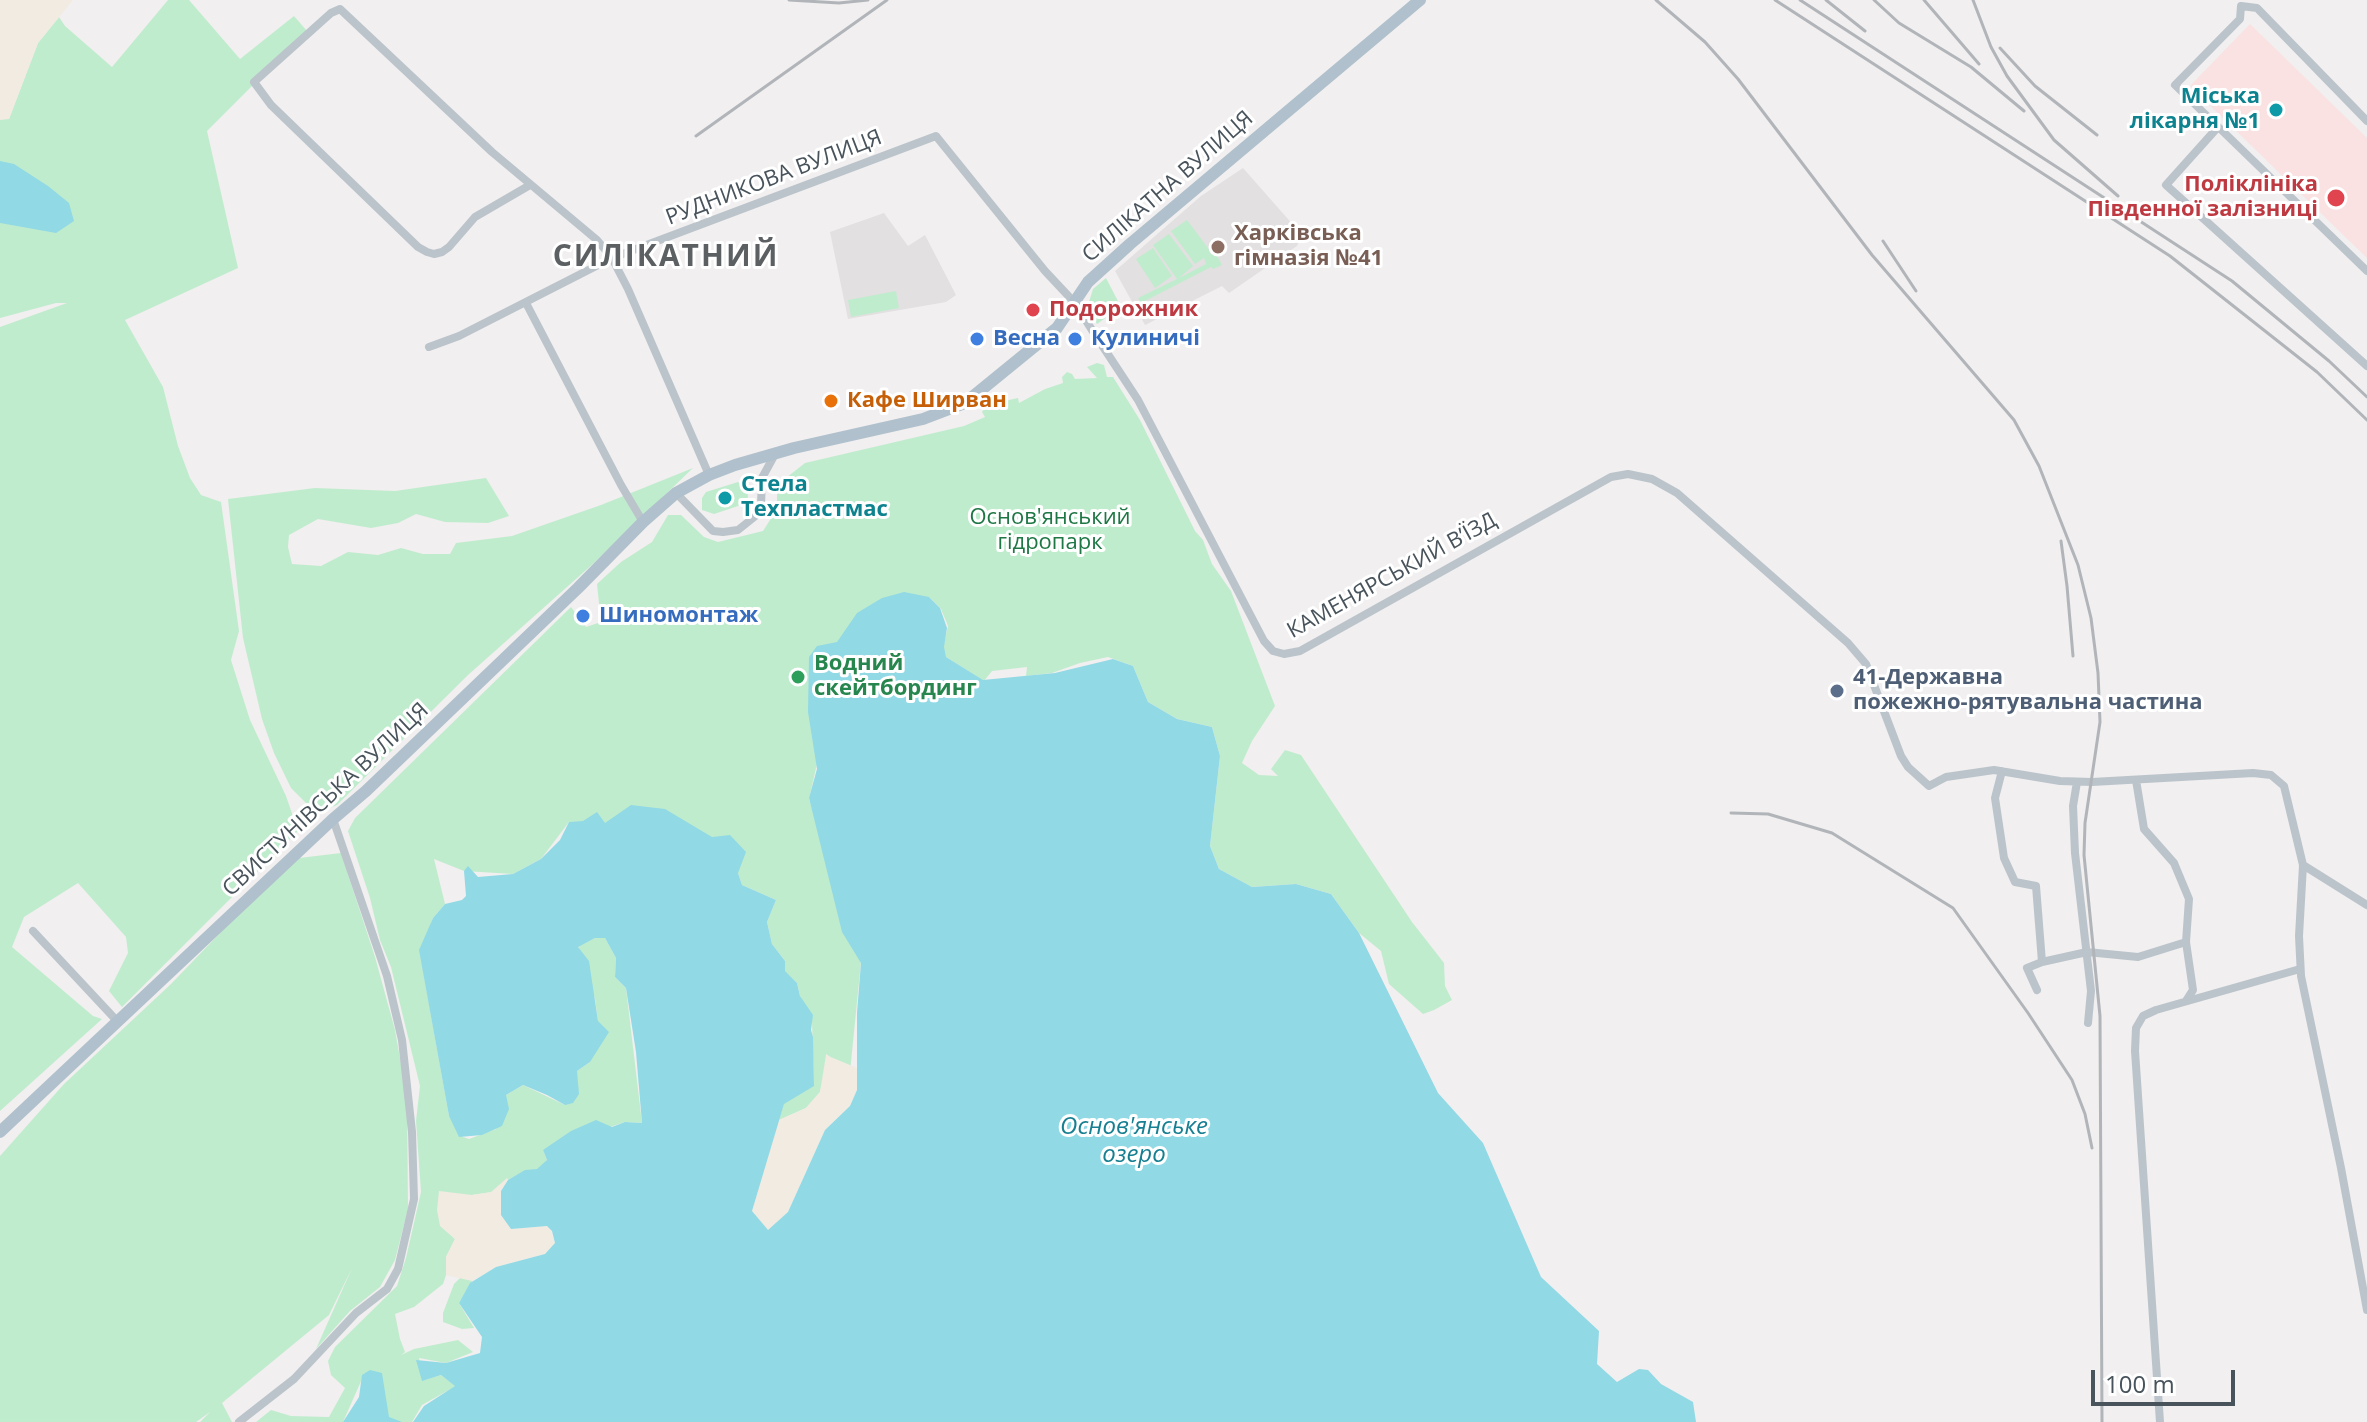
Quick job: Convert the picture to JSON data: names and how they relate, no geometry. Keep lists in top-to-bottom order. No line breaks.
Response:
{"streets":{"main road":["СИЛІКАТНА ВУЛИЦЯ","СВИСТУНІВСЬКА ВУЛИЦЯ"],"street":["РУДНИКОВА ВУЛИЦЯ","КАМЕНЯРСЬКИЙ В’ЇЗД"]},"crossings":[["РУДНИКОВА ВУЛИЦЯ","СИЛІКАТНА ВУЛИЦЯ"],["РУДНИКОВА ВУЛИЦЯ","КАМЕНЯРСЬКИЙ В’ЇЗД"],["СИЛІКАТНА ВУЛИЦЯ","КАМЕНЯРСЬКИЙ В’ЇЗД"],["СИЛІКАТНА ВУЛИЦЯ","СВИСТУНІВСЬКА ВУЛИЦЯ"]],"districts":["СИЛІКАТНИЙ"],"water":["Основ'янське озеро"],"parks":["Основ'янський гідропарк"],"places":["Міська лікарня №1","Поліклініка Південної залізниці","Харківська гімназія №41","Подорожник","Весна","Кулиничі","Кафе Ширван","Стела Техпластмас","Шиномонтаж","Водний скейтбординг","41-Державна пожежно-рятувальна частина"],"scale_bar":"100 m"}
